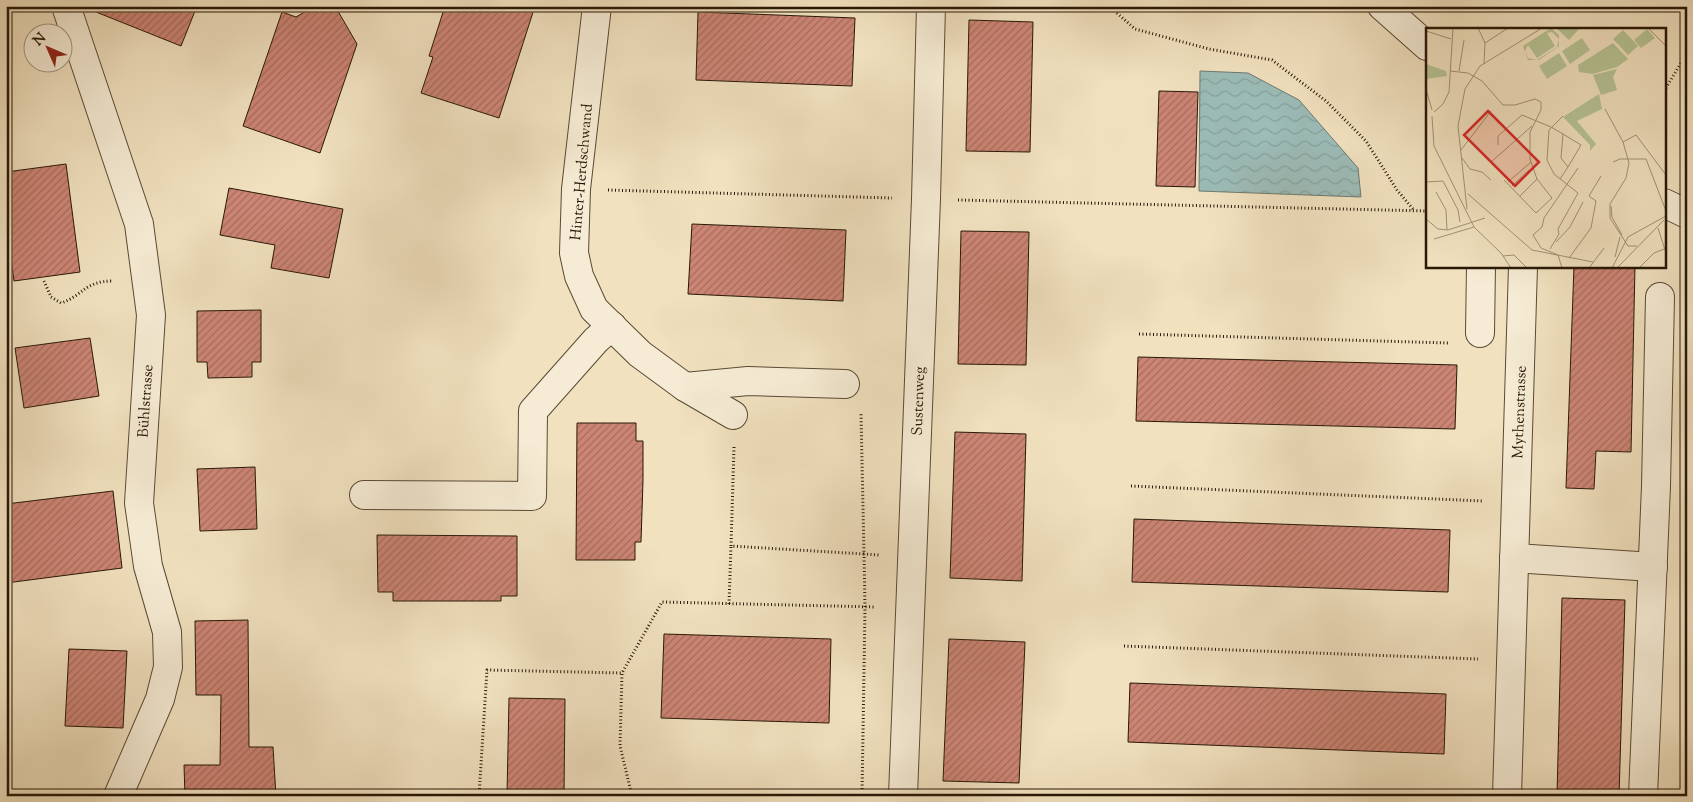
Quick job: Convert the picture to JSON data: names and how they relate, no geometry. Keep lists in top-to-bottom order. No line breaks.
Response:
{"streets":{"street":["Hinter-Herdschwand","Bühlstrasse","Sustenweg","Mythenstrasse"]},"north":"top left"}
